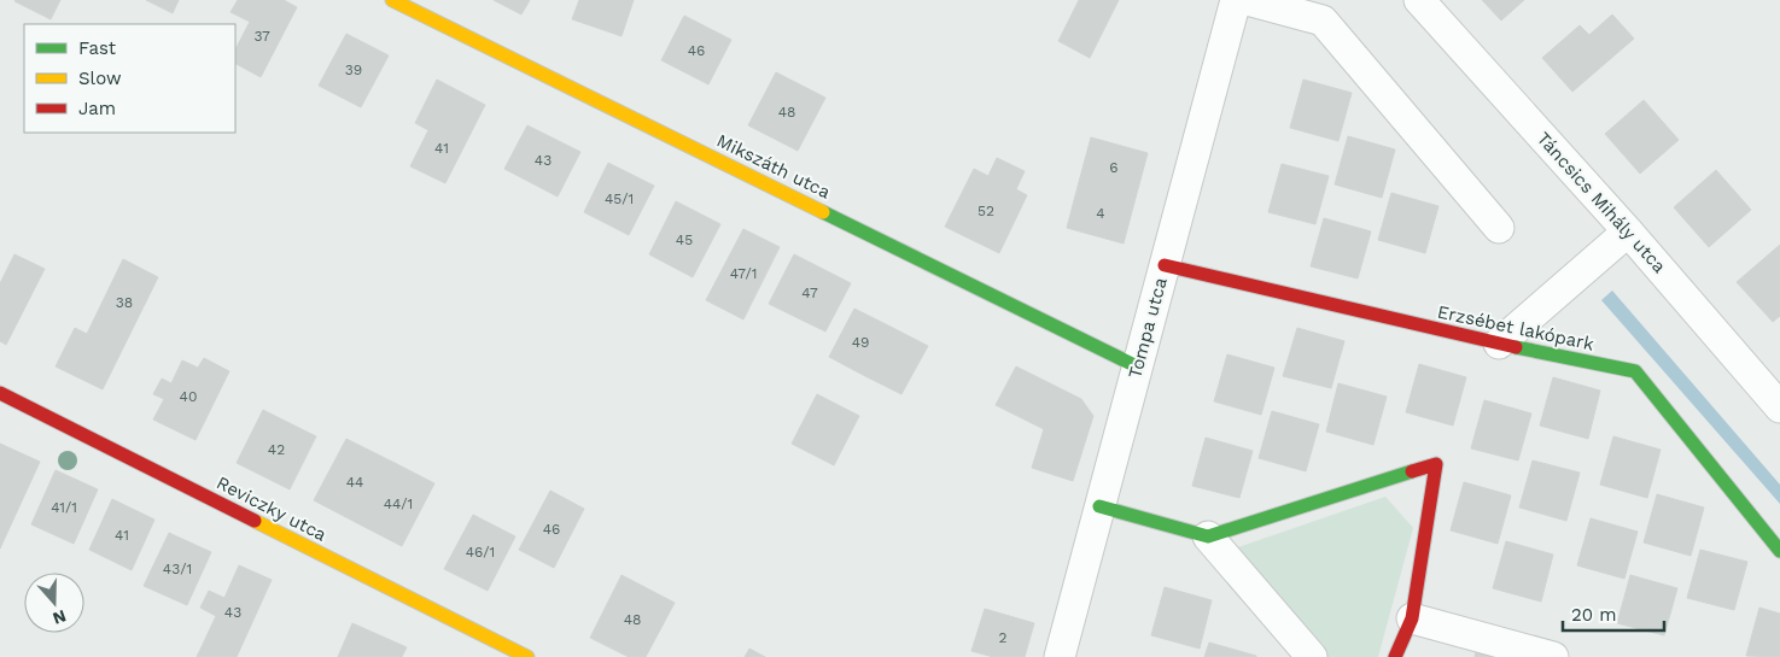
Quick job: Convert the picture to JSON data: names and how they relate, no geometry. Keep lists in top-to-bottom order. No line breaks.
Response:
{"streets":{"street":["Mikszáth utca","Táncsics Mihály utca","Tompa utca","Erzsébet lakópark","Reviczky utca"]},"crossings":[["Mikszáth utca","Tompa utca"],["Tompa utca","Erzsébet lakópark"]],"house_numbers":["37","46","39","48","41","43","6","45/1","52","4","45","47/1","47","38","49","40","42","44","44/1","41/1","46","41","46/1","43/1","43","48","2"],"legend":["Fast","Slow","Jam"],"scale_bar":"20 m","north":"bottom"}
